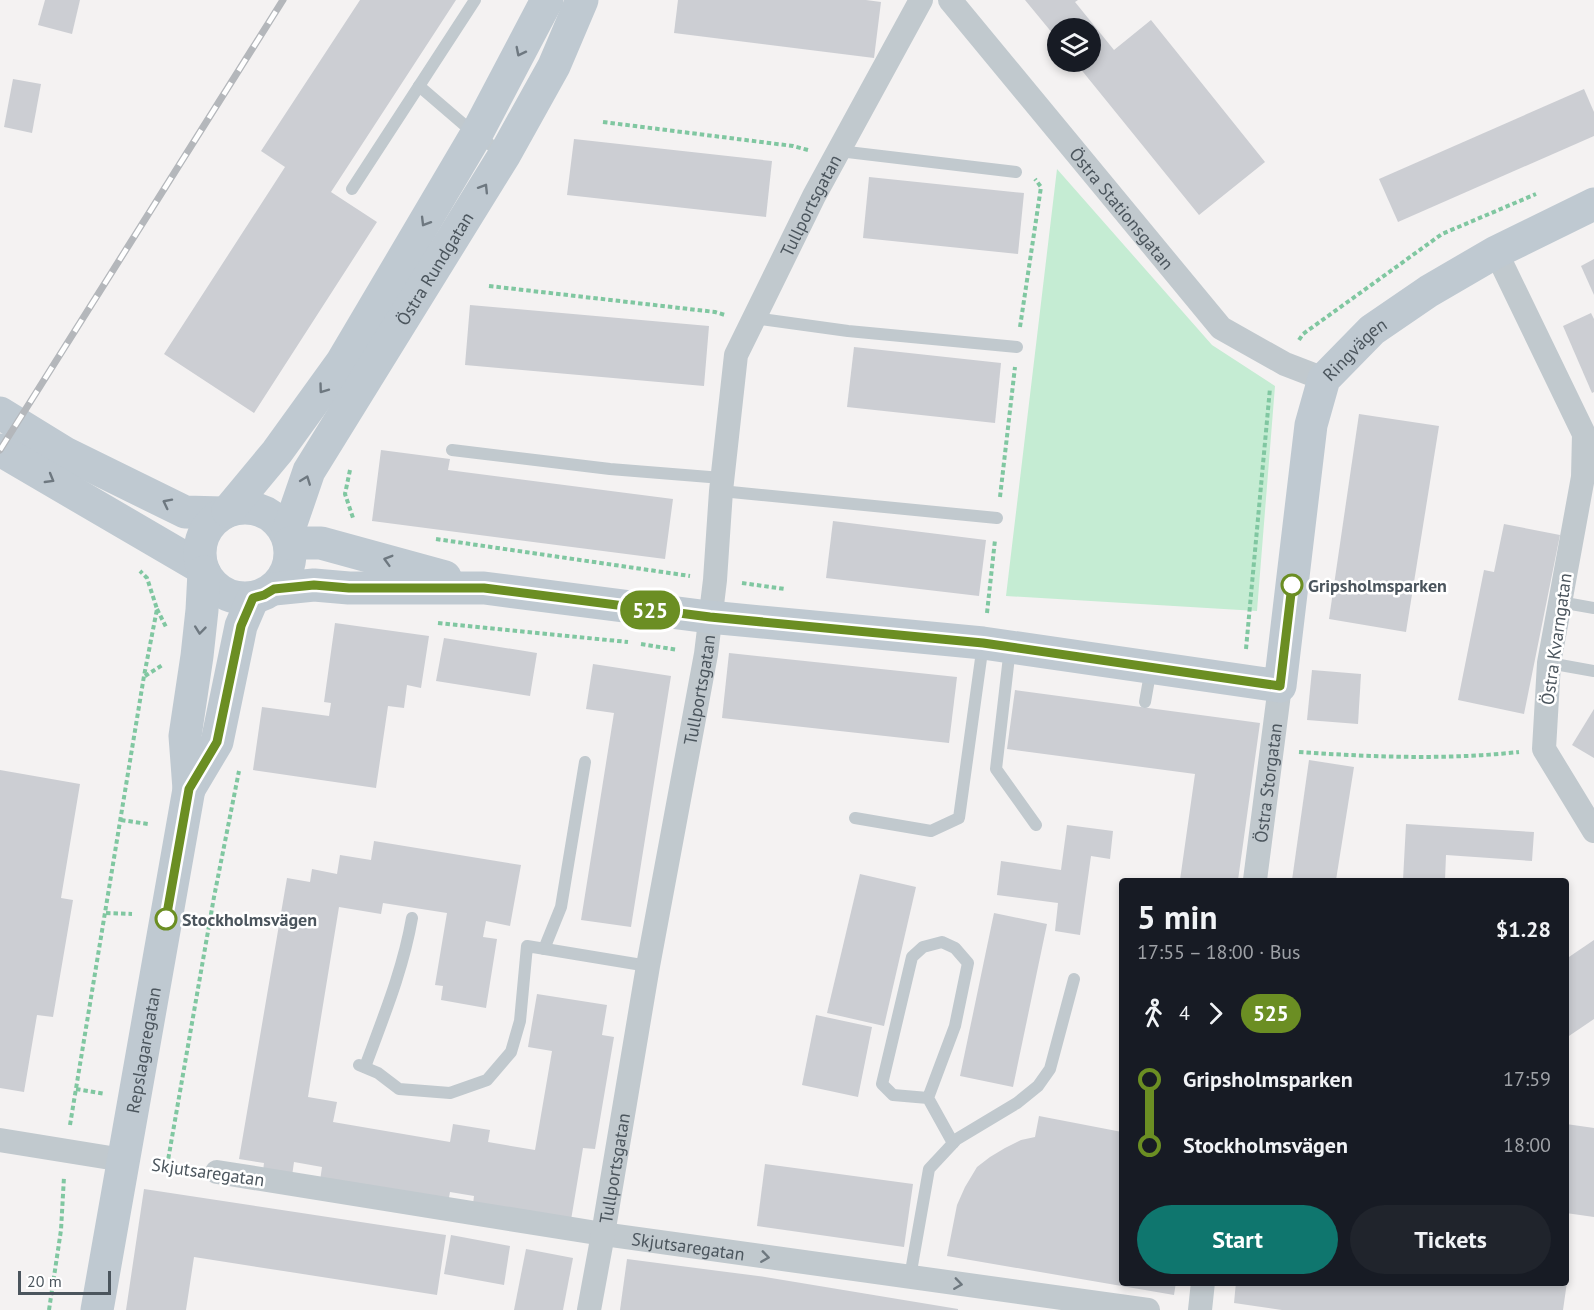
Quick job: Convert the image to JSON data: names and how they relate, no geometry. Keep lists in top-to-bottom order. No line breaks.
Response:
{"streets":{"main road":["Östra Rundgatan","Ringvägen","Repslagaregatan"],"street":["Tullportsgatan","Östra Stationsgatan","Östra Kvarngatan","Östra Storgatan","Skjutsaregatan"]},"crossings":[["Tullportsgatan","Skjutsaregatan"],["Östra Stationsgatan","Ringvägen"],["Östra Rundgatan","Repslagaregatan"],["Ringvägen","Östra Kvarngatan"],["Ringvägen","Östra Storgatan"],["Repslagaregatan","Skjutsaregatan"]],"one_way":["Skjutsaregatan"],"places":["Gripsholmsparken","Stockholmsvägen"],"lines":["bus line 525"],"scale_bar":"20 m","page":{"on_map":"525","heading":["5 min","17:55 – 18:00 · Bus","$1.28"],"legs":["4","525"],"list":[{"name":"Gripsholmsparken","value":"17:59"},{"name":"Stockholmsvägen","value":"18:00"}],"buttons":["Start","Tickets"],"scale":"20 m"}}
